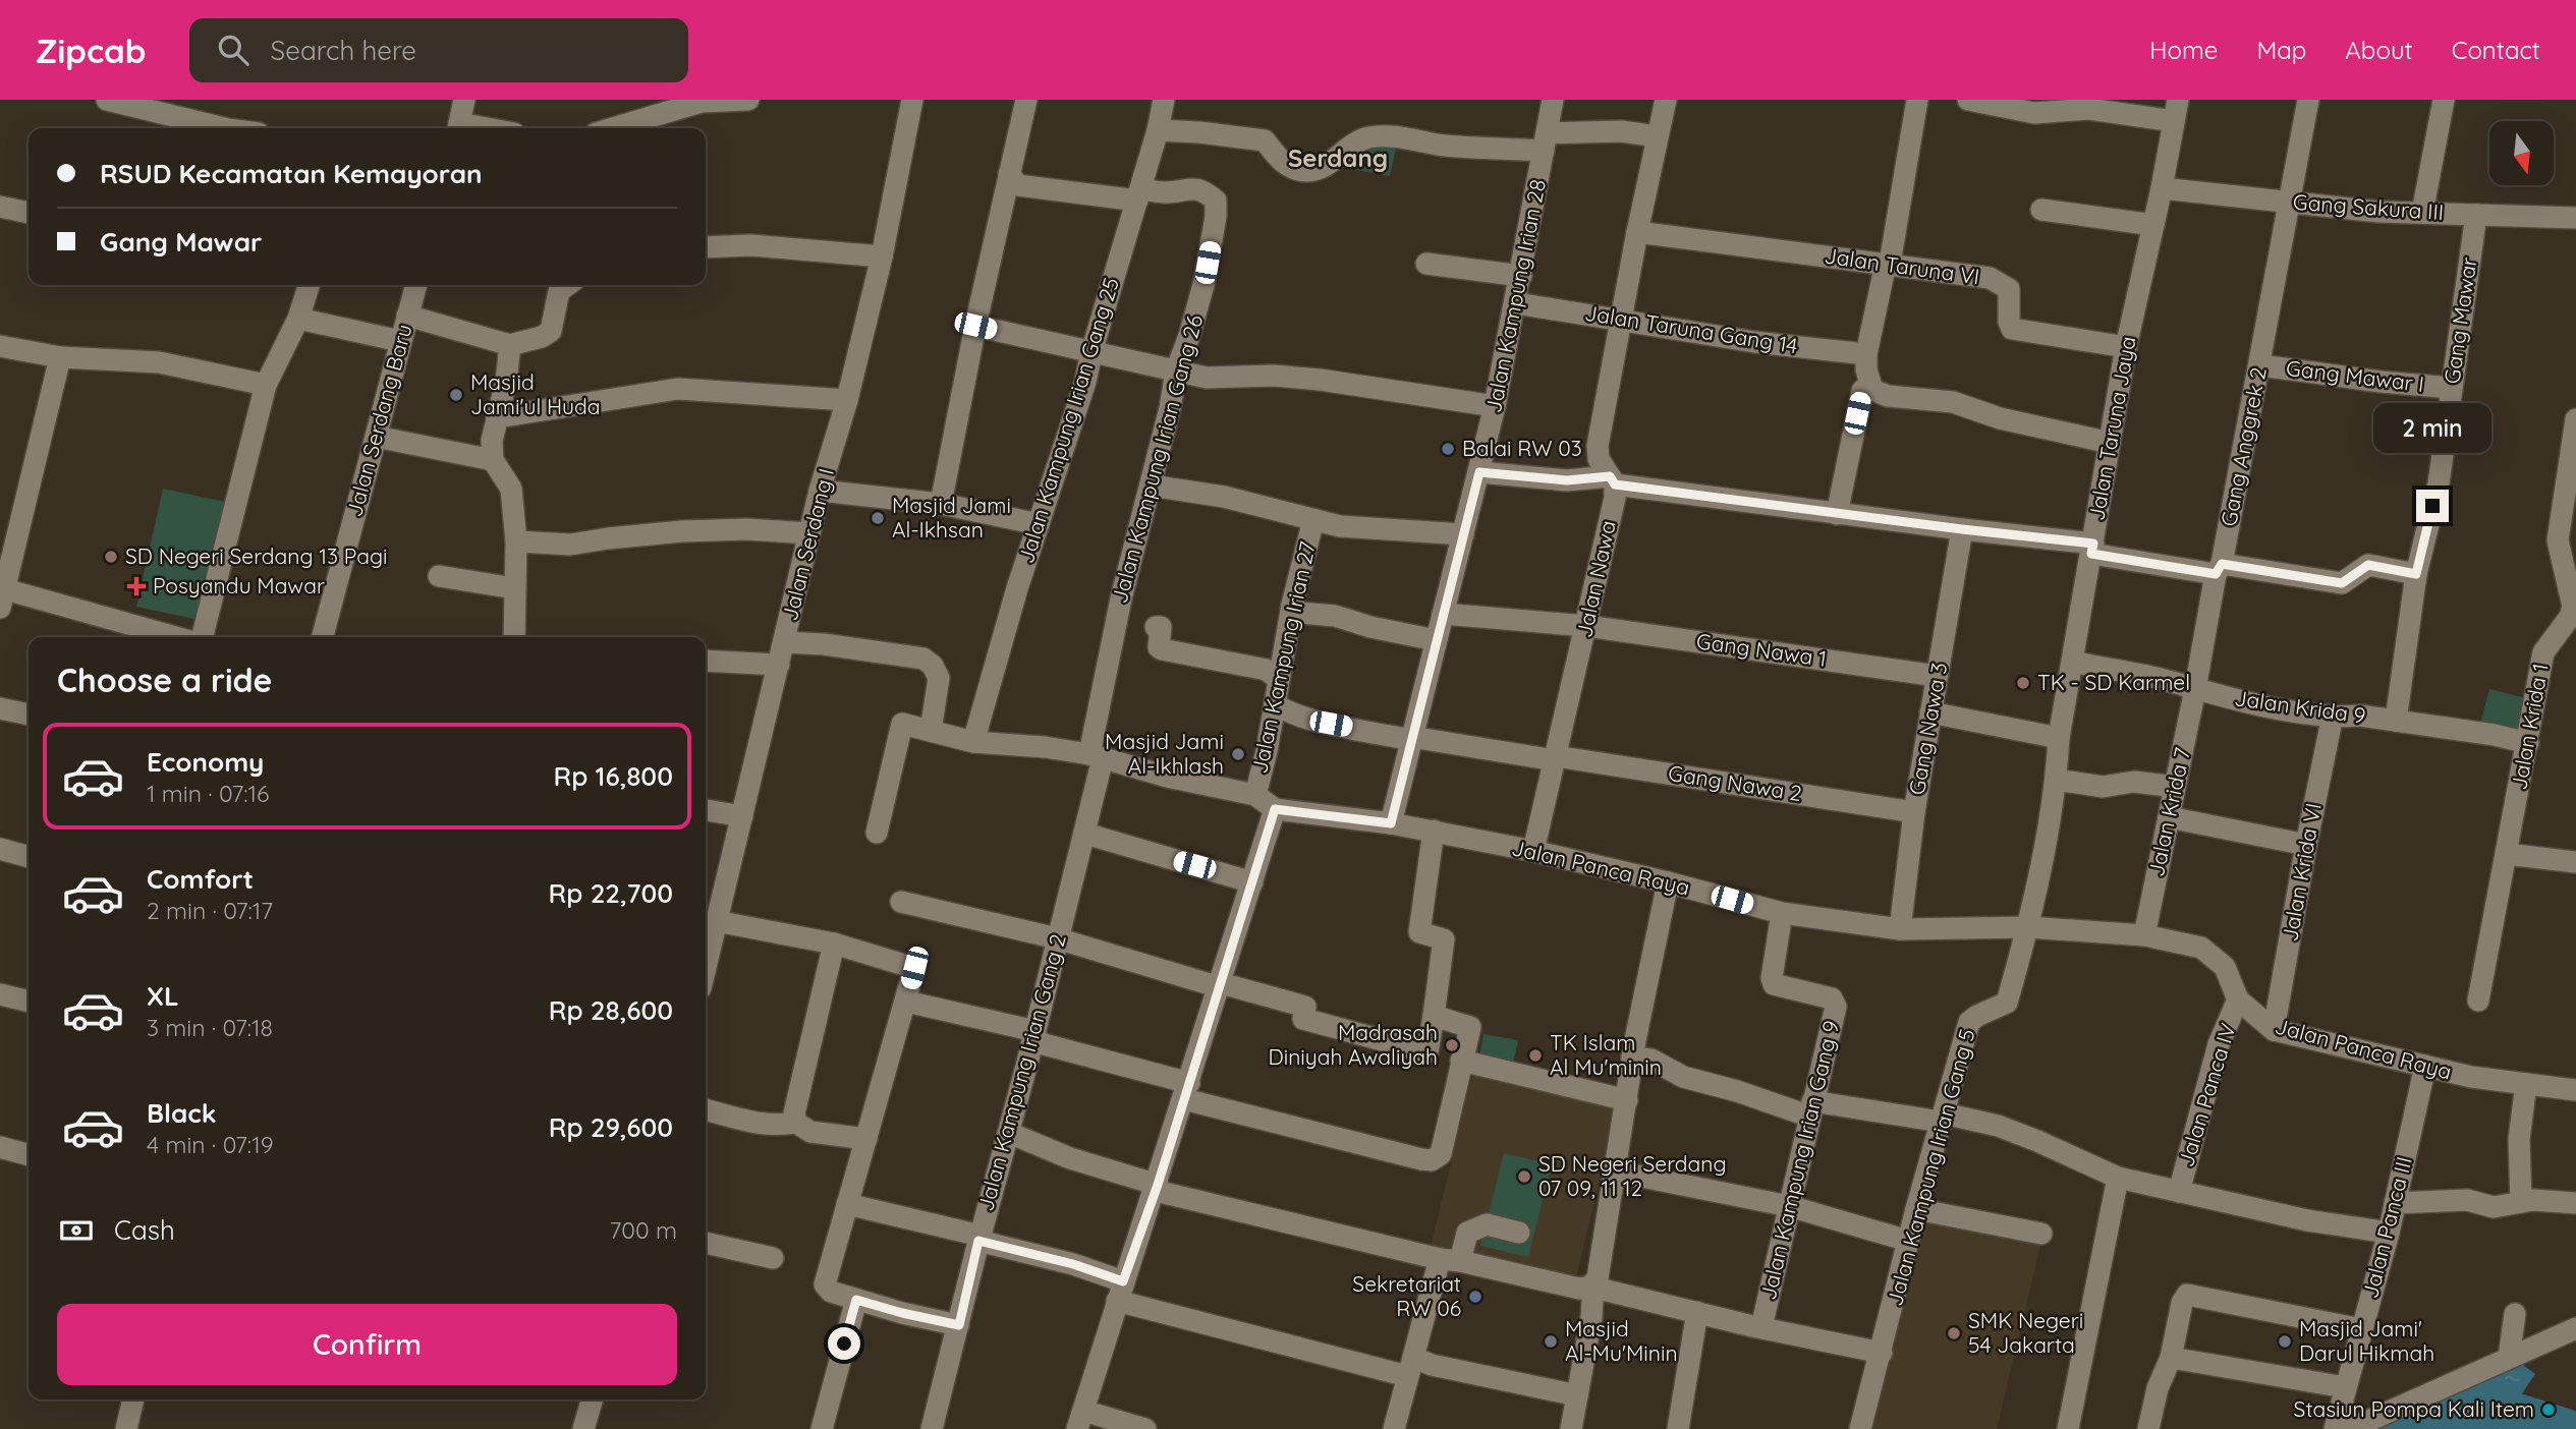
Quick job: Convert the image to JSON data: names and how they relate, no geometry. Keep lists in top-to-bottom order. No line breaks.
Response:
{"streets":{"street":["Gang Sakura III","Jalan Taruna VI","Jalan Kampung Irian 28","Gang Mawar","Jalan Taruna Gang 14","Gang Mawar I","Jalan Serdang Baru","Jalan Kampung Irian Gang 25","Jalan Taruna Jaya","Gang Anggrek 2","Jalan Kampung Irian Gang 26","Jalan Serdang I","Jalan Nawa","Gang Nawa 1","Jalan Kampung Irian 27","Jalan Krida 9","Jalan Krida 1","Gang Nawa 3","Gang Nawa 2","Jalan Krida 7","Jalan Panca Raya","Jalan Krida VI","Jalan Kampung Irian Gang 2","Jalan Panca IV","Jalan Kampung Irian Gang 9","Jalan Kampung Irian Gang 5","Jalan Panca III"]},"crossings":[["Gang Sakura III","Gang Mawar"],["Gang Sakura III","Jalan Taruna Jaya"],["Gang Sakura III","Gang Anggrek 2"],["Jalan Taruna VI","Jalan Taruna Jaya"],["Jalan Taruna VI","Jalan Nawa"],["Jalan Kampung Irian 28","Jalan Taruna Gang 14"],["Jalan Kampung Irian 28","Gang Nawa 1"],["Jalan Kampung Irian 28","Gang Nawa 2"],["Jalan Kampung Irian 28","Jalan Panca Raya"],["Gang Mawar","Gang Mawar I"],["Gang Mawar","Jalan Krida 9"],["Jalan Taruna Gang 14","Jalan Nawa"],["Gang Mawar I","Gang Anggrek 2"],["Jalan Kampung Irian Gang 25","Jalan Kampung Irian Gang 26"],["Jalan Kampung Irian Gang 25","Jalan Panca Raya"],["Jalan Taruna Jaya","Jalan Krida 9"],["Jalan Taruna Jaya","Jalan Panca Raya"],["Jalan Taruna Jaya","Jalan Kampung Irian Gang 5"],["Gang Anggrek 2","Jalan Krida 9"],["Gang Anggrek 2","Jalan Krida 7"],["Jalan Kampung Irian Gang 26","Jalan Panca Raya"],["Jalan Kampung Irian Gang 26","Jalan Kampung Irian Gang 2"],["Jalan Nawa","Gang Nawa 1"],["Jalan Nawa","Gang Nawa 2"],["Jalan Nawa","Jalan Panca Raya"],["Gang Nawa 1","Gang Nawa 3"],["Jalan Kampung Irian 27","Gang Nawa 2"],["Jalan Kampung Irian 27","Jalan Panca Raya"],["Jalan Krida 9","Jalan Krida 1"],["Jalan Krida 9","Jalan Krida 7"],["Jalan Krida 9","Jalan Krida VI"],["Gang Nawa 3","Gang Nawa 2"],["Gang Nawa 3","Jalan Panca Raya"],["Jalan Krida 7","Jalan Panca Raya"],["Jalan Panca Raya","Jalan Krida VI"],["Jalan Panca Raya","Jalan Kampung Irian Gang 2"],["Jalan Panca Raya","Jalan Panca IV"],["Jalan Panca Raya","Jalan Kampung Irian Gang 9"],["Jalan Panca Raya","Jalan Kampung Irian Gang 5"],["Jalan Panca Raya","Jalan Panca III"]],"districts":["Serdang"],"places":{"other":["Masjid Jami'ul Huda","Balai RW 03","Masjid Jami Al-Ikhsan","SD Negeri Serdang 13 Pagi","TK - SD Karmel","Masjid Jami Al-Ikhlash","Madrasah Diniyah Awaliyah","TK Islam Al Mu'minin","SD Negeri Serdang 07 09, 11 12","Sekretariat RW 06","SMK Negeri 54 Jakarta","Masjid Al-Mu'Minin","Masjid Jami' Darul Hikmah","Stasiun Pompa Kali Item"],"health":["Posyandu Mawar"]},"north":"bottom","page":{"header":"Zipcab","search":"Search here","nav":["Home","Map","About","Contact"],"banner":["RSUD Kecamatan Kemayoran","Gang Mawar"],"bubble":"2 min","heading":"Choose a ride","list":[{"name":"Economy","note":"1 min · 07:16","value":"Rp 16,800"},{"name":"Comfort","note":"2 min · 07:17","value":"Rp 22,700"},{"name":"XL","note":"3 min · 07:18","value":"Rp 28,600"},{"name":"Black","note":"4 min · 07:19","value":"Rp 29,600"}],"pay":["Cash","700 m"],"buttons":"Confirm"}}
